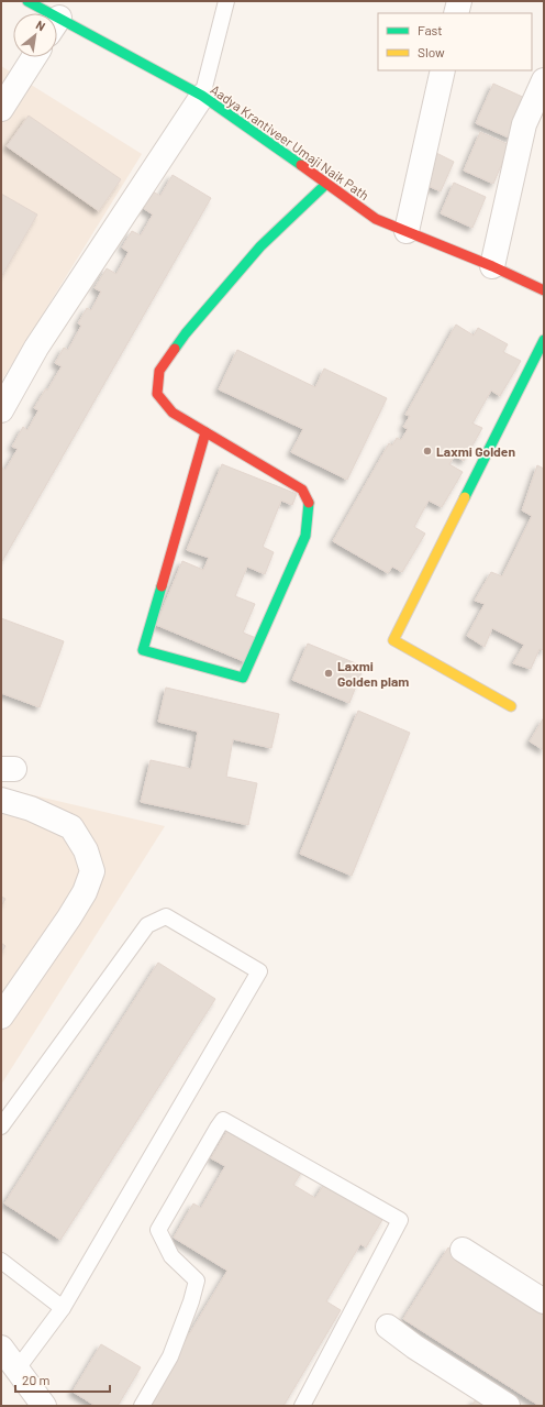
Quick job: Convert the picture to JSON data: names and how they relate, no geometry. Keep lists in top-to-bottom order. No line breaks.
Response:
{"streets":{"street":["Aadya Krantiveer Umaji Naik Path"]},"places":["Laxmi Golden","Laxmi Golden plam"],"legend":["Fast","Slow"],"scale_bar":"20 m","north":"top right"}
